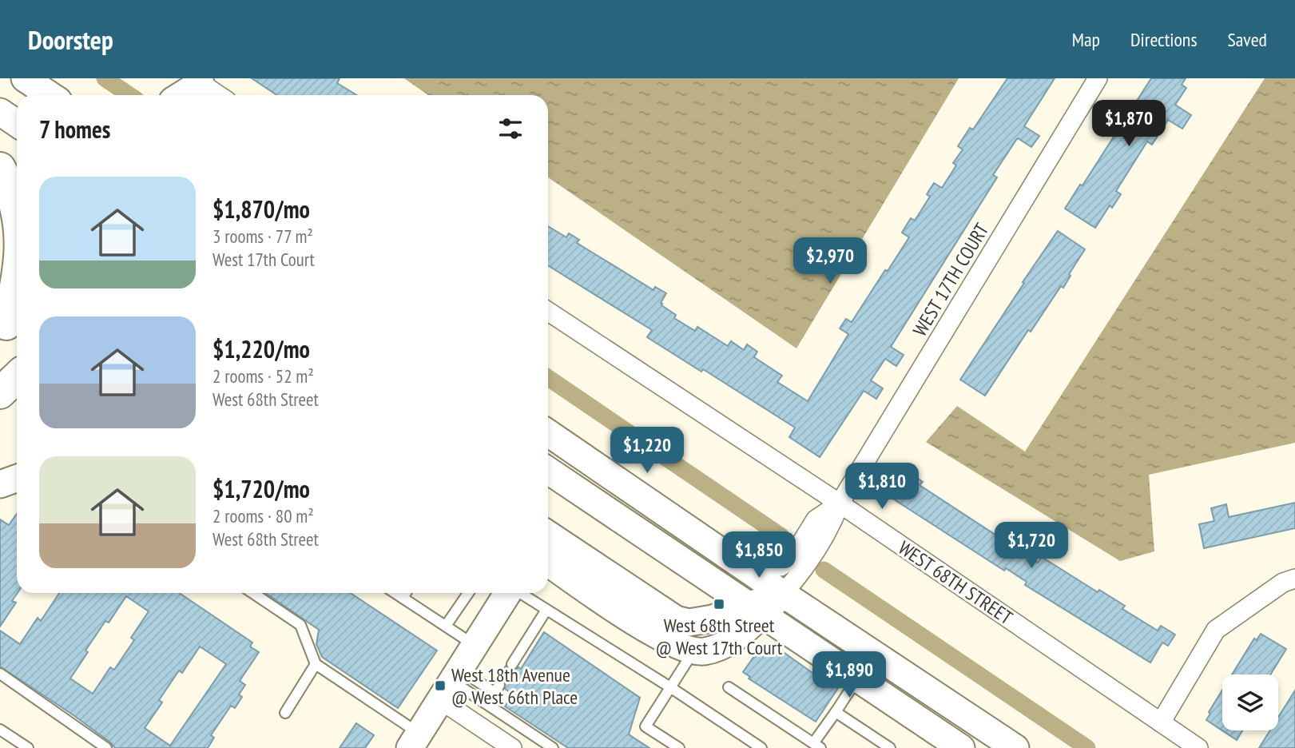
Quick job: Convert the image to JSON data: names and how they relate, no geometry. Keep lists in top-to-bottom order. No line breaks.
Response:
{"streets":{"street":["WEST 17TH COURT","WEST 68TH STREET"]},"crossings":[["WEST 17TH COURT","WEST 68TH STREET"]],"places":{"transit":["West 68th Street @ West 17th Court","West 18th Avenue @ West 66th Place"]},"page":{"header":"Doorstep","nav":["Map","Directions","Saved"],"heading":"7 homes","price":["$1,870","$2,970","$1,220","$1,810","$1,720","$1,850","$1,890"],"list":[{"name":"$1,870/mo","note":"3 rooms · 77 m² · West 17th Court"},{"name":"$1,220/mo","note":"2 rooms · 52 m² · West 68th Street"},{"name":"$1,720/mo","note":"2 rooms · 80 m² · West 68th Street"}]}}
